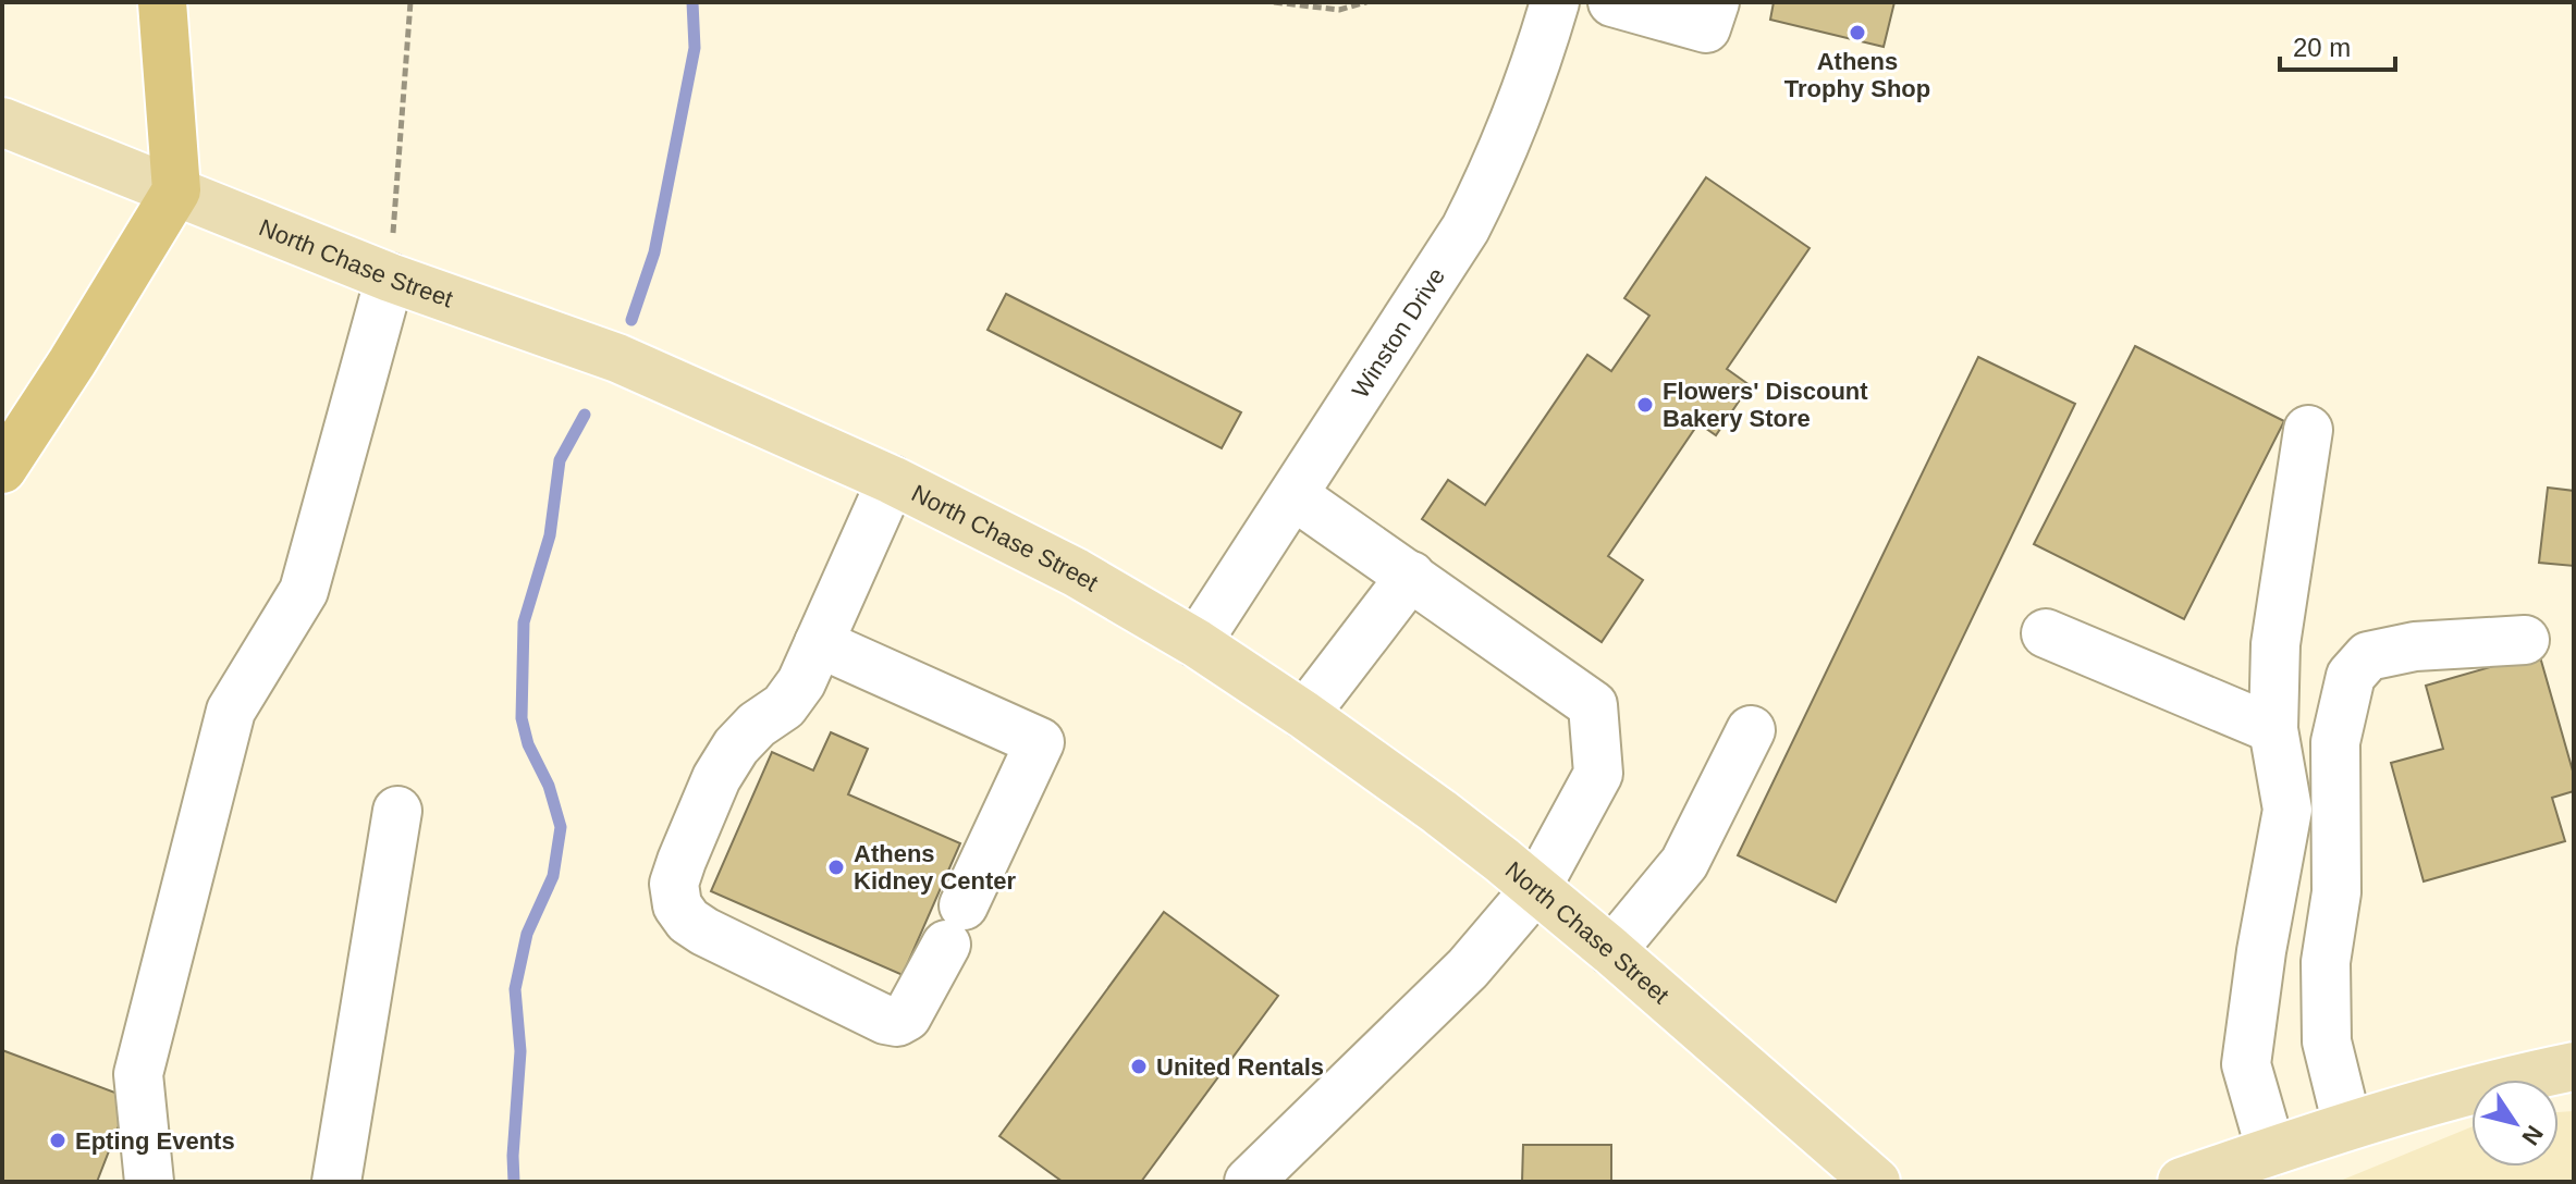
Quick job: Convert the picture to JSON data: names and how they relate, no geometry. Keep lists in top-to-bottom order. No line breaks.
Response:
{"streets":{"main road":["North Chase Street"],"street":["Winston Drive"]},"crossings":[["North Chase Street","Winston Drive"]],"places":["Athens Trophy Shop","Flowers' Discount Bakery Store","Athens Kidney Center","United Rentals","Epting Events"],"scale_bar":"20 m","north":"bottom right"}
